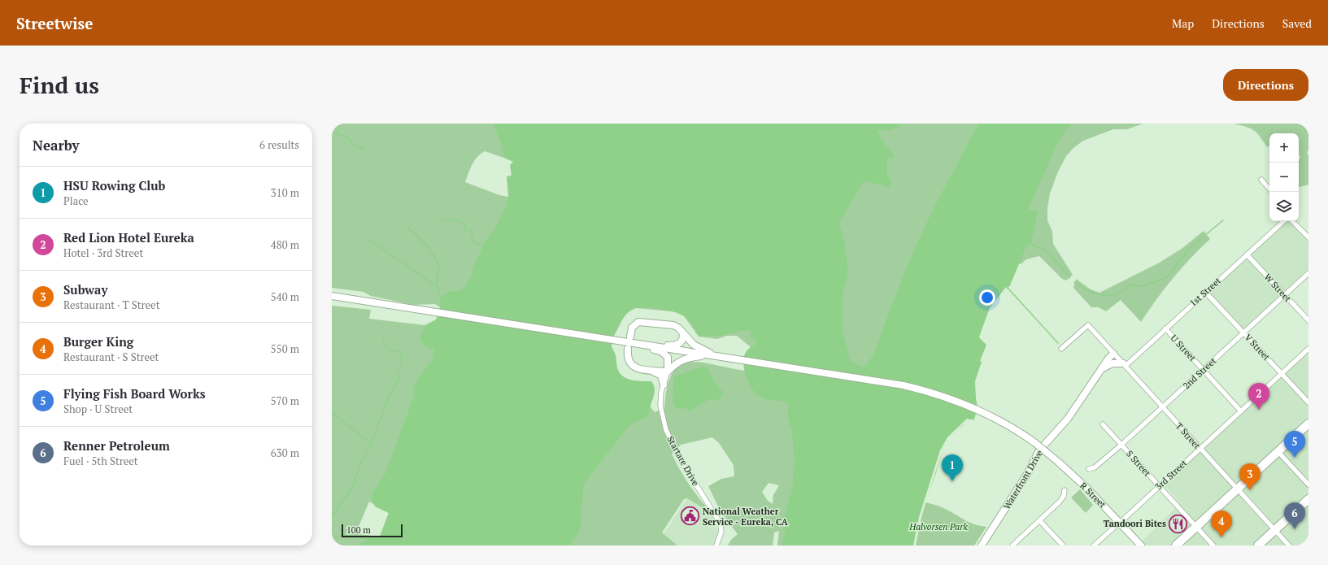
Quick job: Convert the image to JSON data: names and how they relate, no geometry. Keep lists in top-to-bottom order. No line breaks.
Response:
{"streets":{"main road":["Waterfront Drive","R Street"],"street":["W Street","1st Street","V Street","U Street","2nd Street","T Street","Startare Drive","S Street","3rd Street"]},"crossings":[["W Street","1st Street"],["W Street","2nd Street"],["1st Street","V Street"],["1st Street","U Street"],["1st Street","T Street"],["V Street","2nd Street"],["V Street","3rd Street"],["U Street","2nd Street"],["U Street","3rd Street"],["2nd Street","T Street"],["2nd Street","S Street"],["T Street","3rd Street"],["T Street","Waterfront Drive"],["S Street","3rd Street"],["3rd Street","R Street"]],"parks":["Halvorsen Park"],"places":{"public building":["National Weather Service - Eureka, CA"],"restaurant":["Tandoori Bites"]},"scale_bar":"100 m","page":{"header":"Streetwise","nav":["Map","Directions","Saved"],"buttons":"Directions","title":"Find us","heading":["Nearby","6 results"],"map_buttons":["+","−"],"list":[{"mark":"1","name":"HSU Rowing Club","note":"Place","value":"310 m"},{"mark":"2","name":"Red Lion Hotel Eureka","note":"Hotel · 3rd Street","value":"480 m"},{"mark":"3","name":"Subway","note":"Restaurant · T Street","value":"540 m"},{"mark":"4","name":"Burger King","note":"Restaurant · S Street","value":"550 m"},{"mark":"5","name":"Flying Fish Board Works","note":"Shop · U Street","value":"570 m"},{"mark":"6","name":"Renner Petroleum","note":"Fuel · 5th Street","value":"630 m"}],"pins":["2","5","1","3","6","4"],"scale":"100 m"}}
